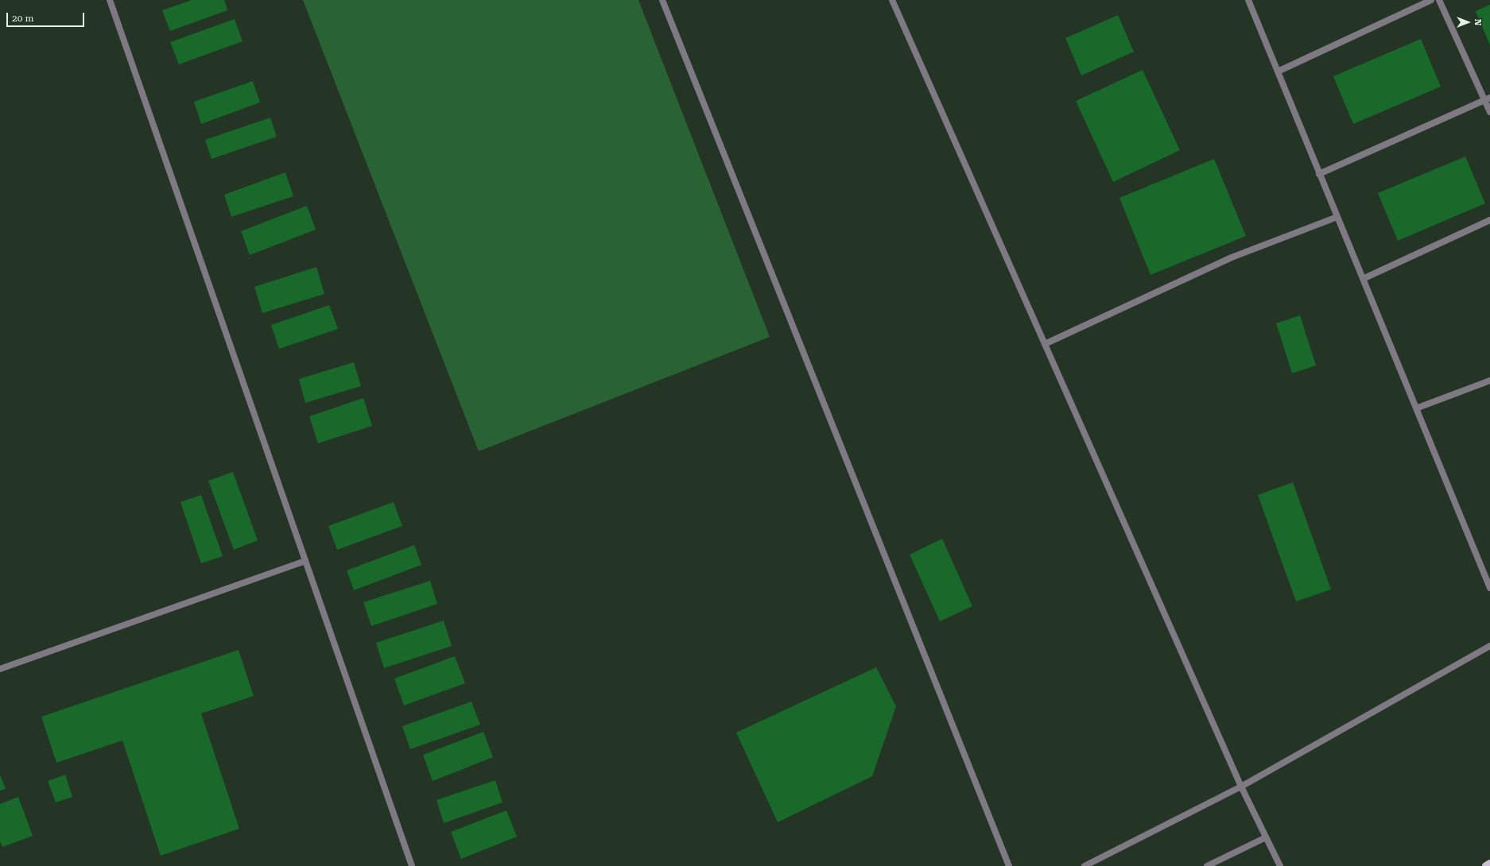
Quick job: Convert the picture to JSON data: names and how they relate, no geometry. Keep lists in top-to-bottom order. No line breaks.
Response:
{"scale_bar":"20 m","north":"right"}
